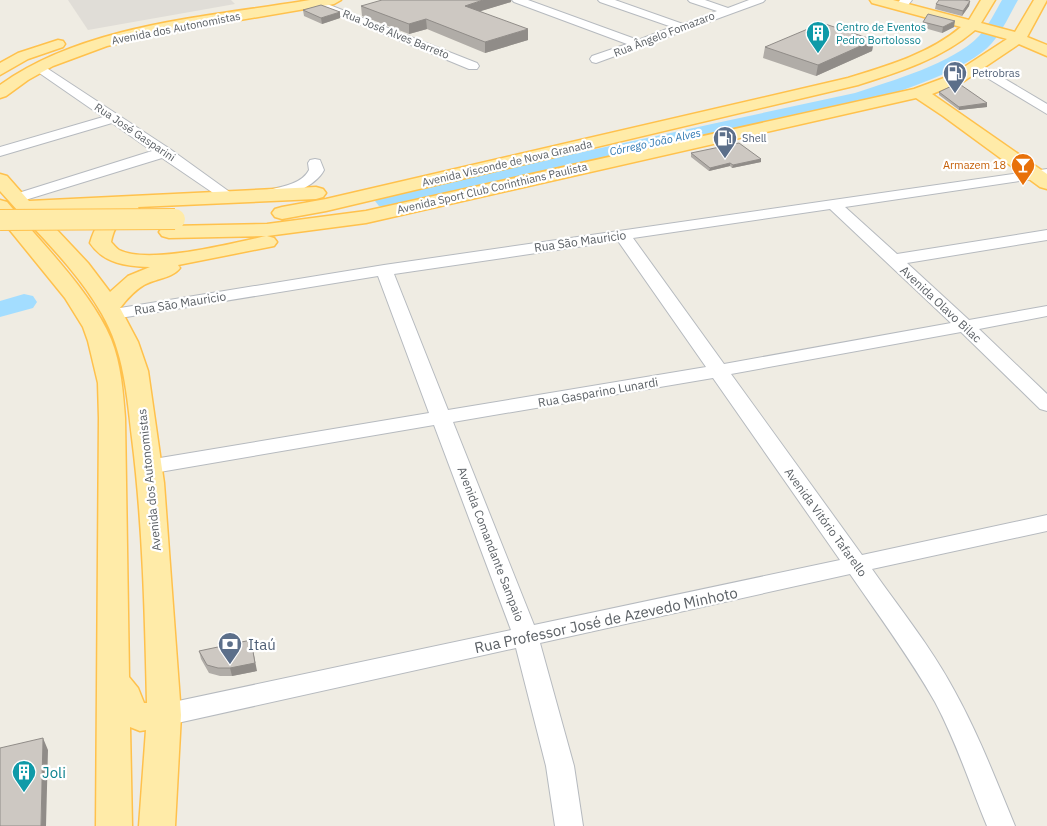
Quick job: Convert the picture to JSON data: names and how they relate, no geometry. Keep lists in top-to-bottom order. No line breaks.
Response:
{"streets":{"main road":["Avenida dos Autonomistas","Avenida Visconde de Nova Granada","Avenida Sport Club Corinthians Paulista"],"street":["Rua José Alves Barreto","Rua Ângelo Fomazaro","Rua José Gasparini","Rua São Mauricio","Avenida Olavo Bilac","Rua Gasparino Lunardi","Avenida Vitório Tafarello","Avenida Comandante Sampaio","Rua Professor José de Azevedo Minhoto"]},"crossings":[["Avenida dos Autonomistas","Rua José Alves Barreto"],["Avenida dos Autonomistas","Rua José Gasparini"],["Avenida dos Autonomistas","Rua São Mauricio"],["Avenida dos Autonomistas","Rua Gasparino Lunardi"],["Avenida dos Autonomistas","Rua Professor José de Azevedo Minhoto"],["Avenida Visconde de Nova Granada","Avenida Sport Club Corinthians Paulista"],["Rua São Mauricio","Avenida Olavo Bilac"],["Rua São Mauricio","Avenida Vitório Tafarello"],["Rua São Mauricio","Avenida Comandante Sampaio"],["Avenida Olavo Bilac","Rua Gasparino Lunardi"],["Rua Gasparino Lunardi","Avenida Vitório Tafarello"],["Rua Gasparino Lunardi","Avenida Comandante Sampaio"],["Avenida Vitório Tafarello","Rua Professor José de Azevedo Minhoto"],["Avenida Comandante Sampaio","Rua Professor José de Azevedo Minhoto"]],"water":["Córrego João Alves"],"places":{"building":["Centro de Eventos Pedro Bortolosso","Joli"],"fuel station":["Petrobras","Shell"],"bar":["Armazem 18"],"bank":["Itaú"]}}
